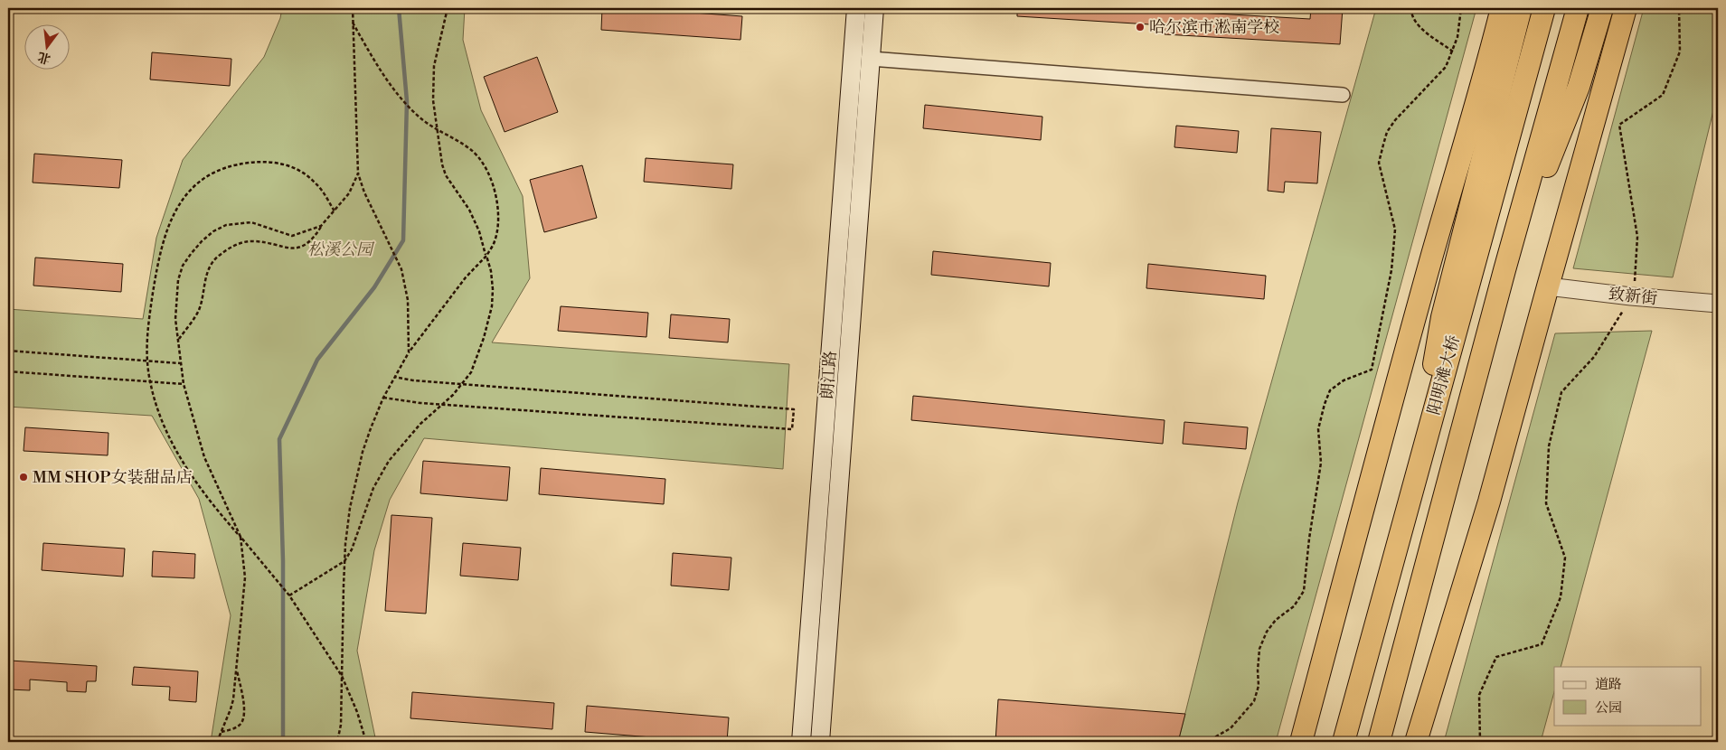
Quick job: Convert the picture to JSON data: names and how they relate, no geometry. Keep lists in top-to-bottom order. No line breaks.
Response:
{"streets":{"highway":["阳明滩大桥"],"main road":["朗江路"],"street":["致新街"]},"parks":["松溪公园"],"places":["哈尔滨市淞南学校","MM SHOP女装甜品店"],"legend":["道路","公园"],"north":"bottom"}
